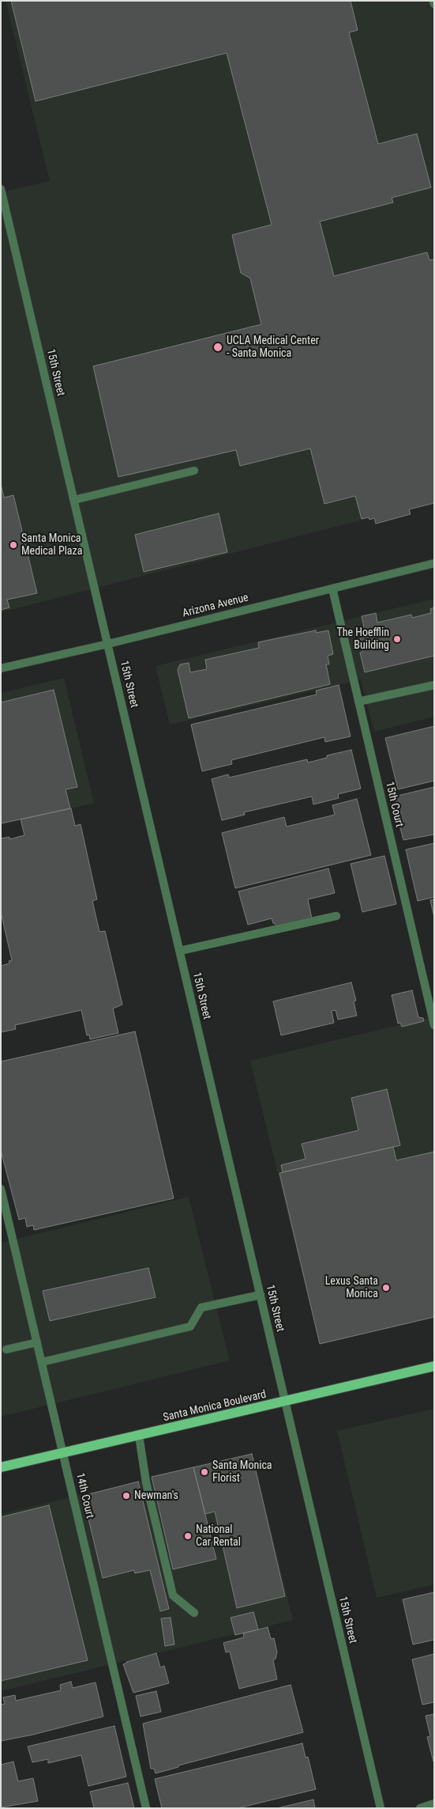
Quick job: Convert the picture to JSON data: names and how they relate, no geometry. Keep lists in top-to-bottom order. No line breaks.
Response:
{"streets":{"main road":["Santa Monica Boulevard"],"street":["15th Street","Arizona Avenue","15th Court","14th Court"]},"crossings":[["15th Street","Arizona Avenue"],["15th Street","Santa Monica Boulevard"],["Arizona Avenue","15th Court"],["Santa Monica Boulevard","14th Court"]],"places":["UCLA Medical Center - Santa Monica","Santa Monica Medical Plaza","The Hoefflin Building","Lexus Santa Monica","Santa Monica Florist","Newman's","National Car Rental"]}
